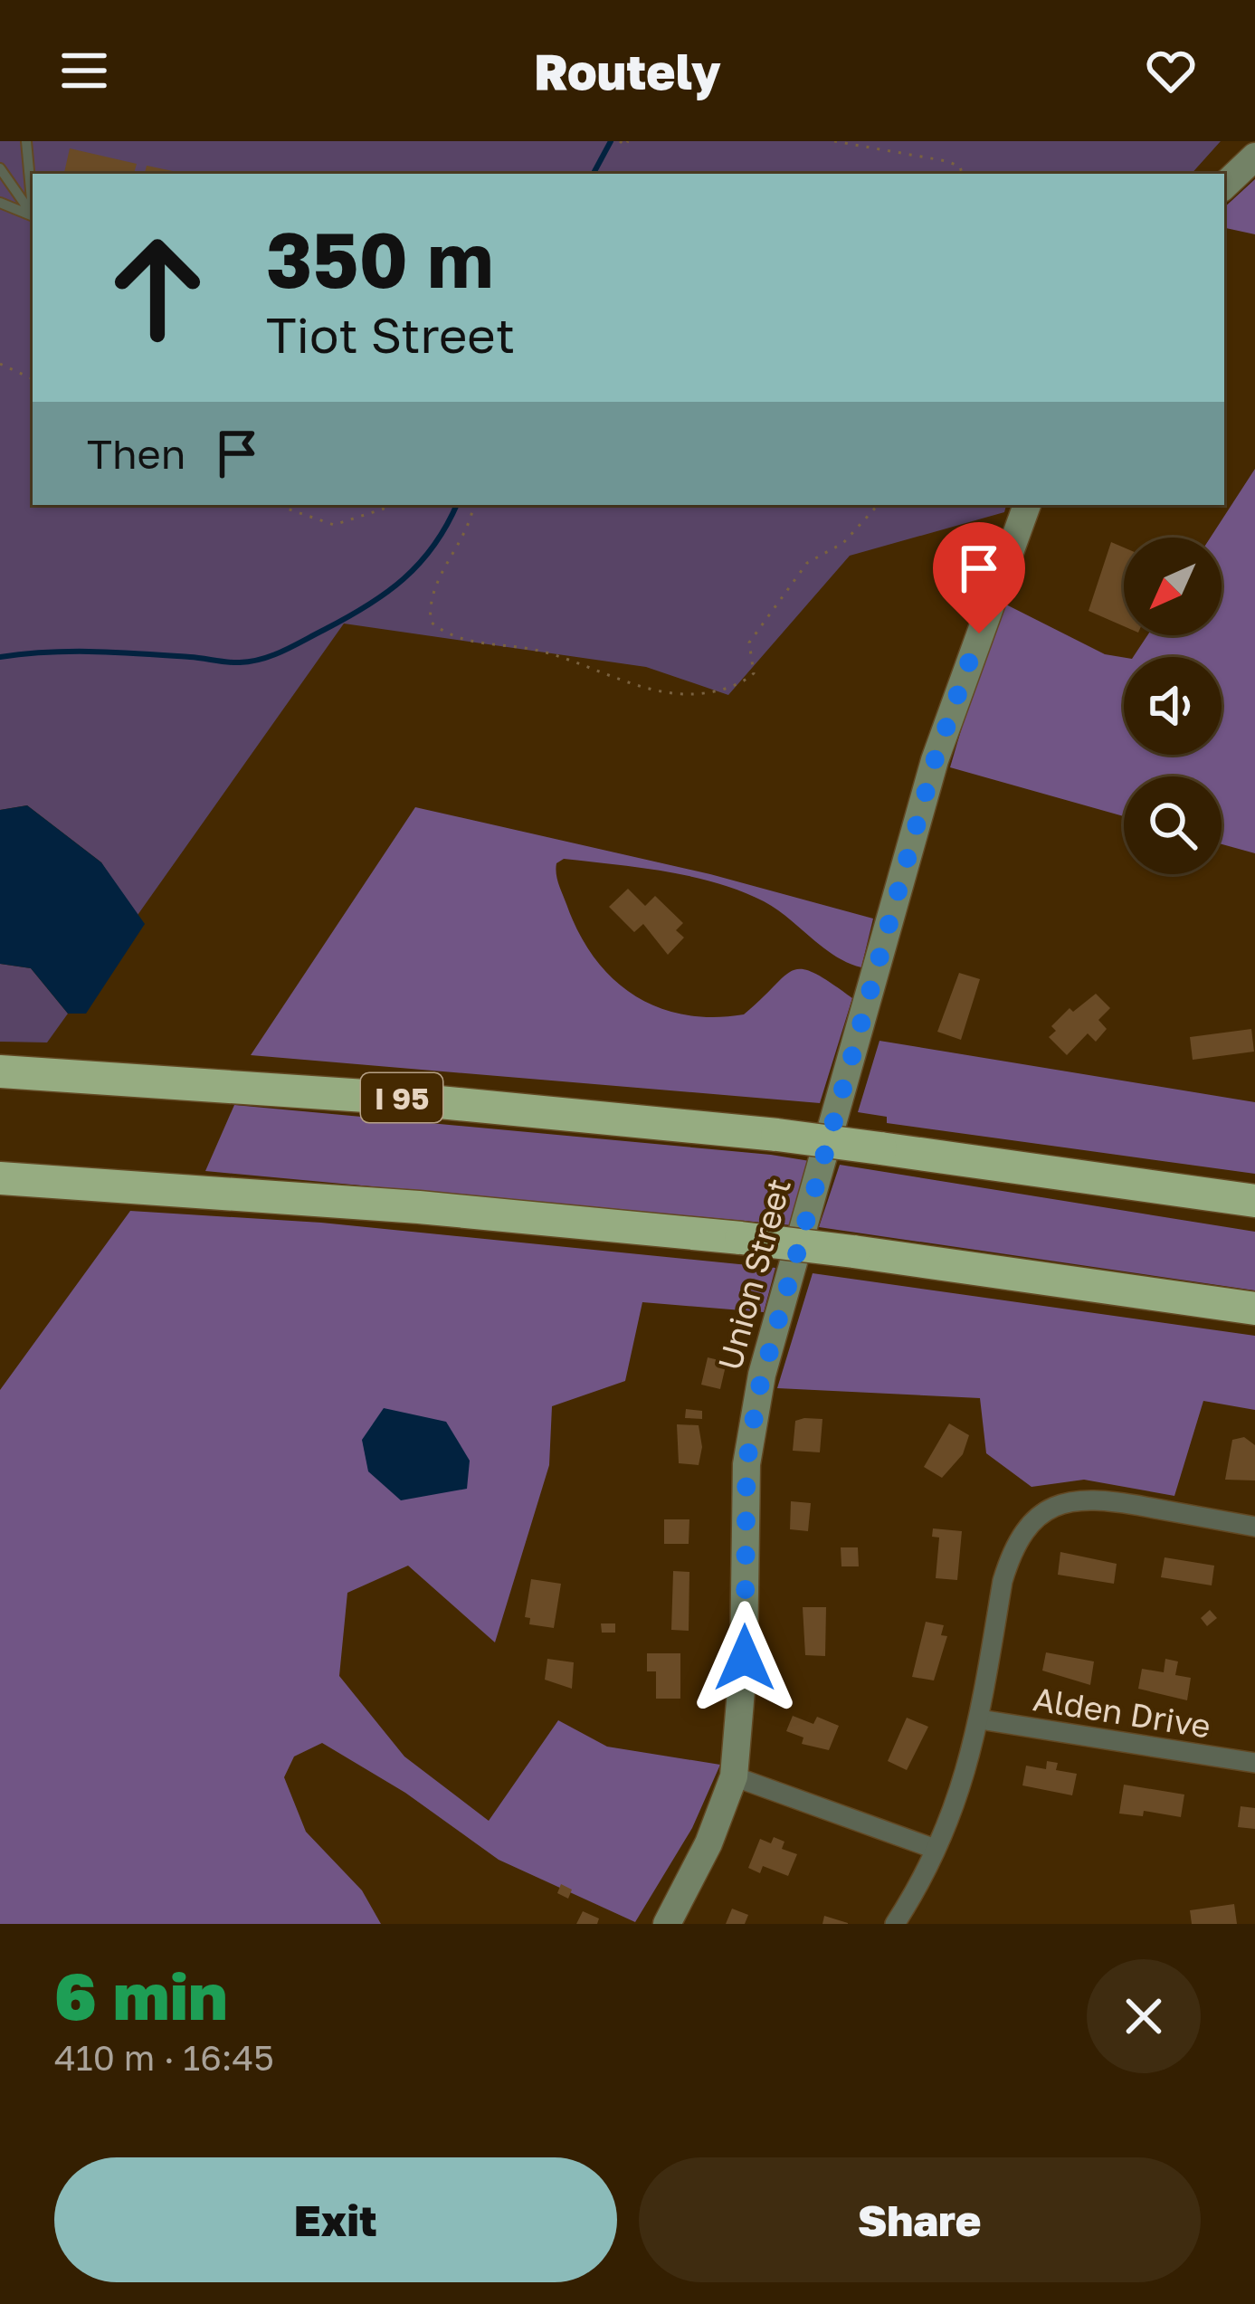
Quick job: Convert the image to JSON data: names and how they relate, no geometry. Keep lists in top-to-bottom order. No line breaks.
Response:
{"streets":{"highway":["I 95"],"main road":["Union Street"],"street":["Alden Drive"]},"north":"bottom left","page":{"header":"Routely","turn":["350 m","Tiot Street"],"then":"Then","heading":["6 min","410 m · 16:45"],"buttons":["Exit","Share"]}}
